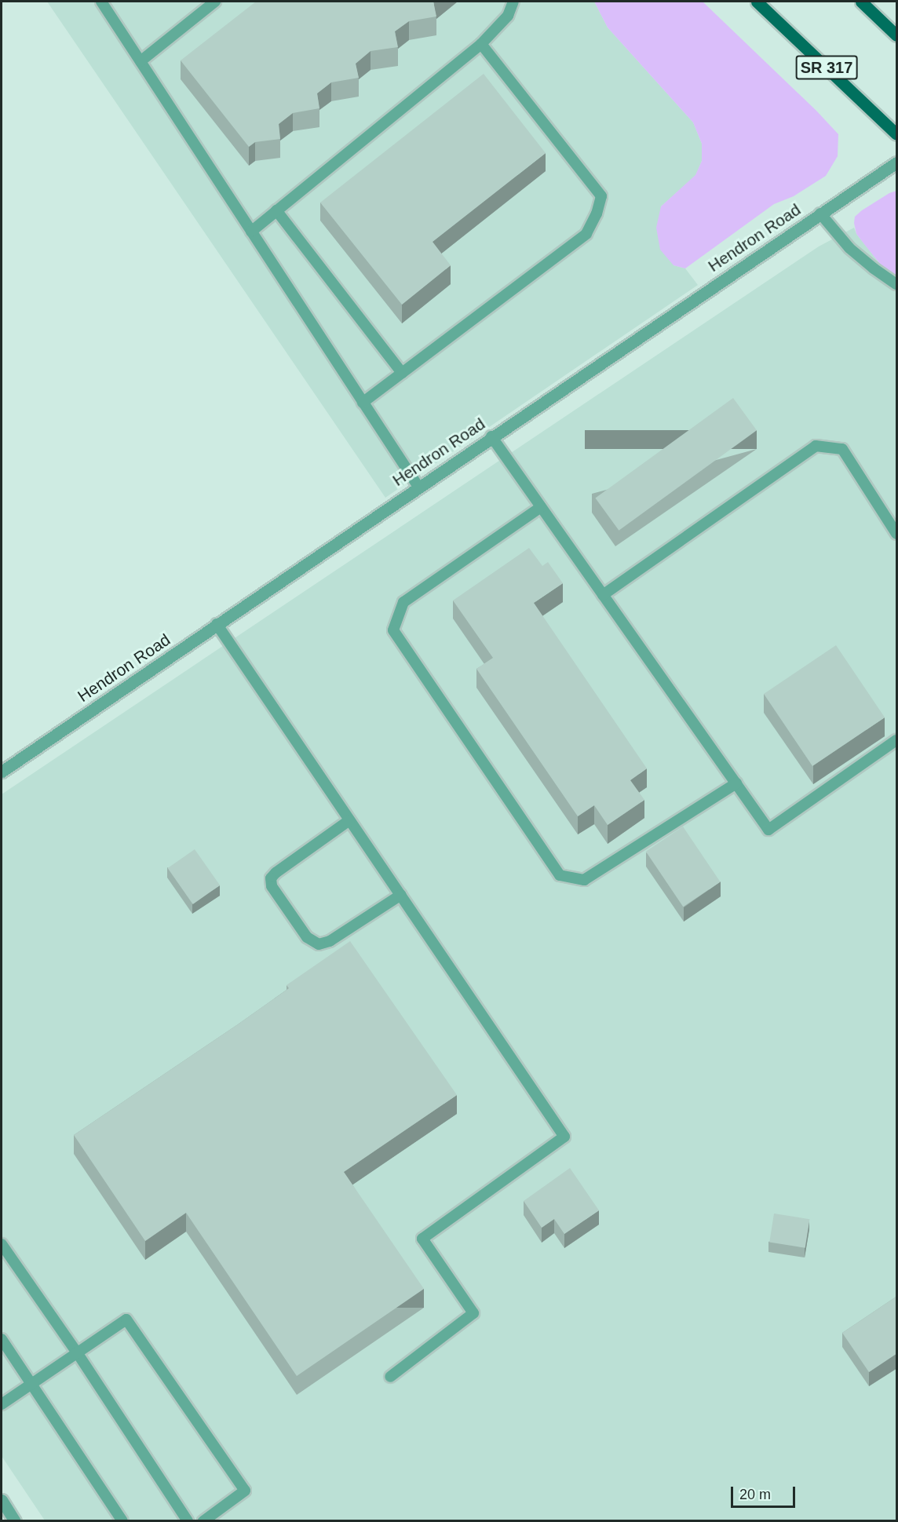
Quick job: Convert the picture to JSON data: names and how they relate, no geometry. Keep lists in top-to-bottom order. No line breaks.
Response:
{"streets":{"main road":["SR 317"],"street":["Hendron Road"]},"scale_bar":"20 m"}
